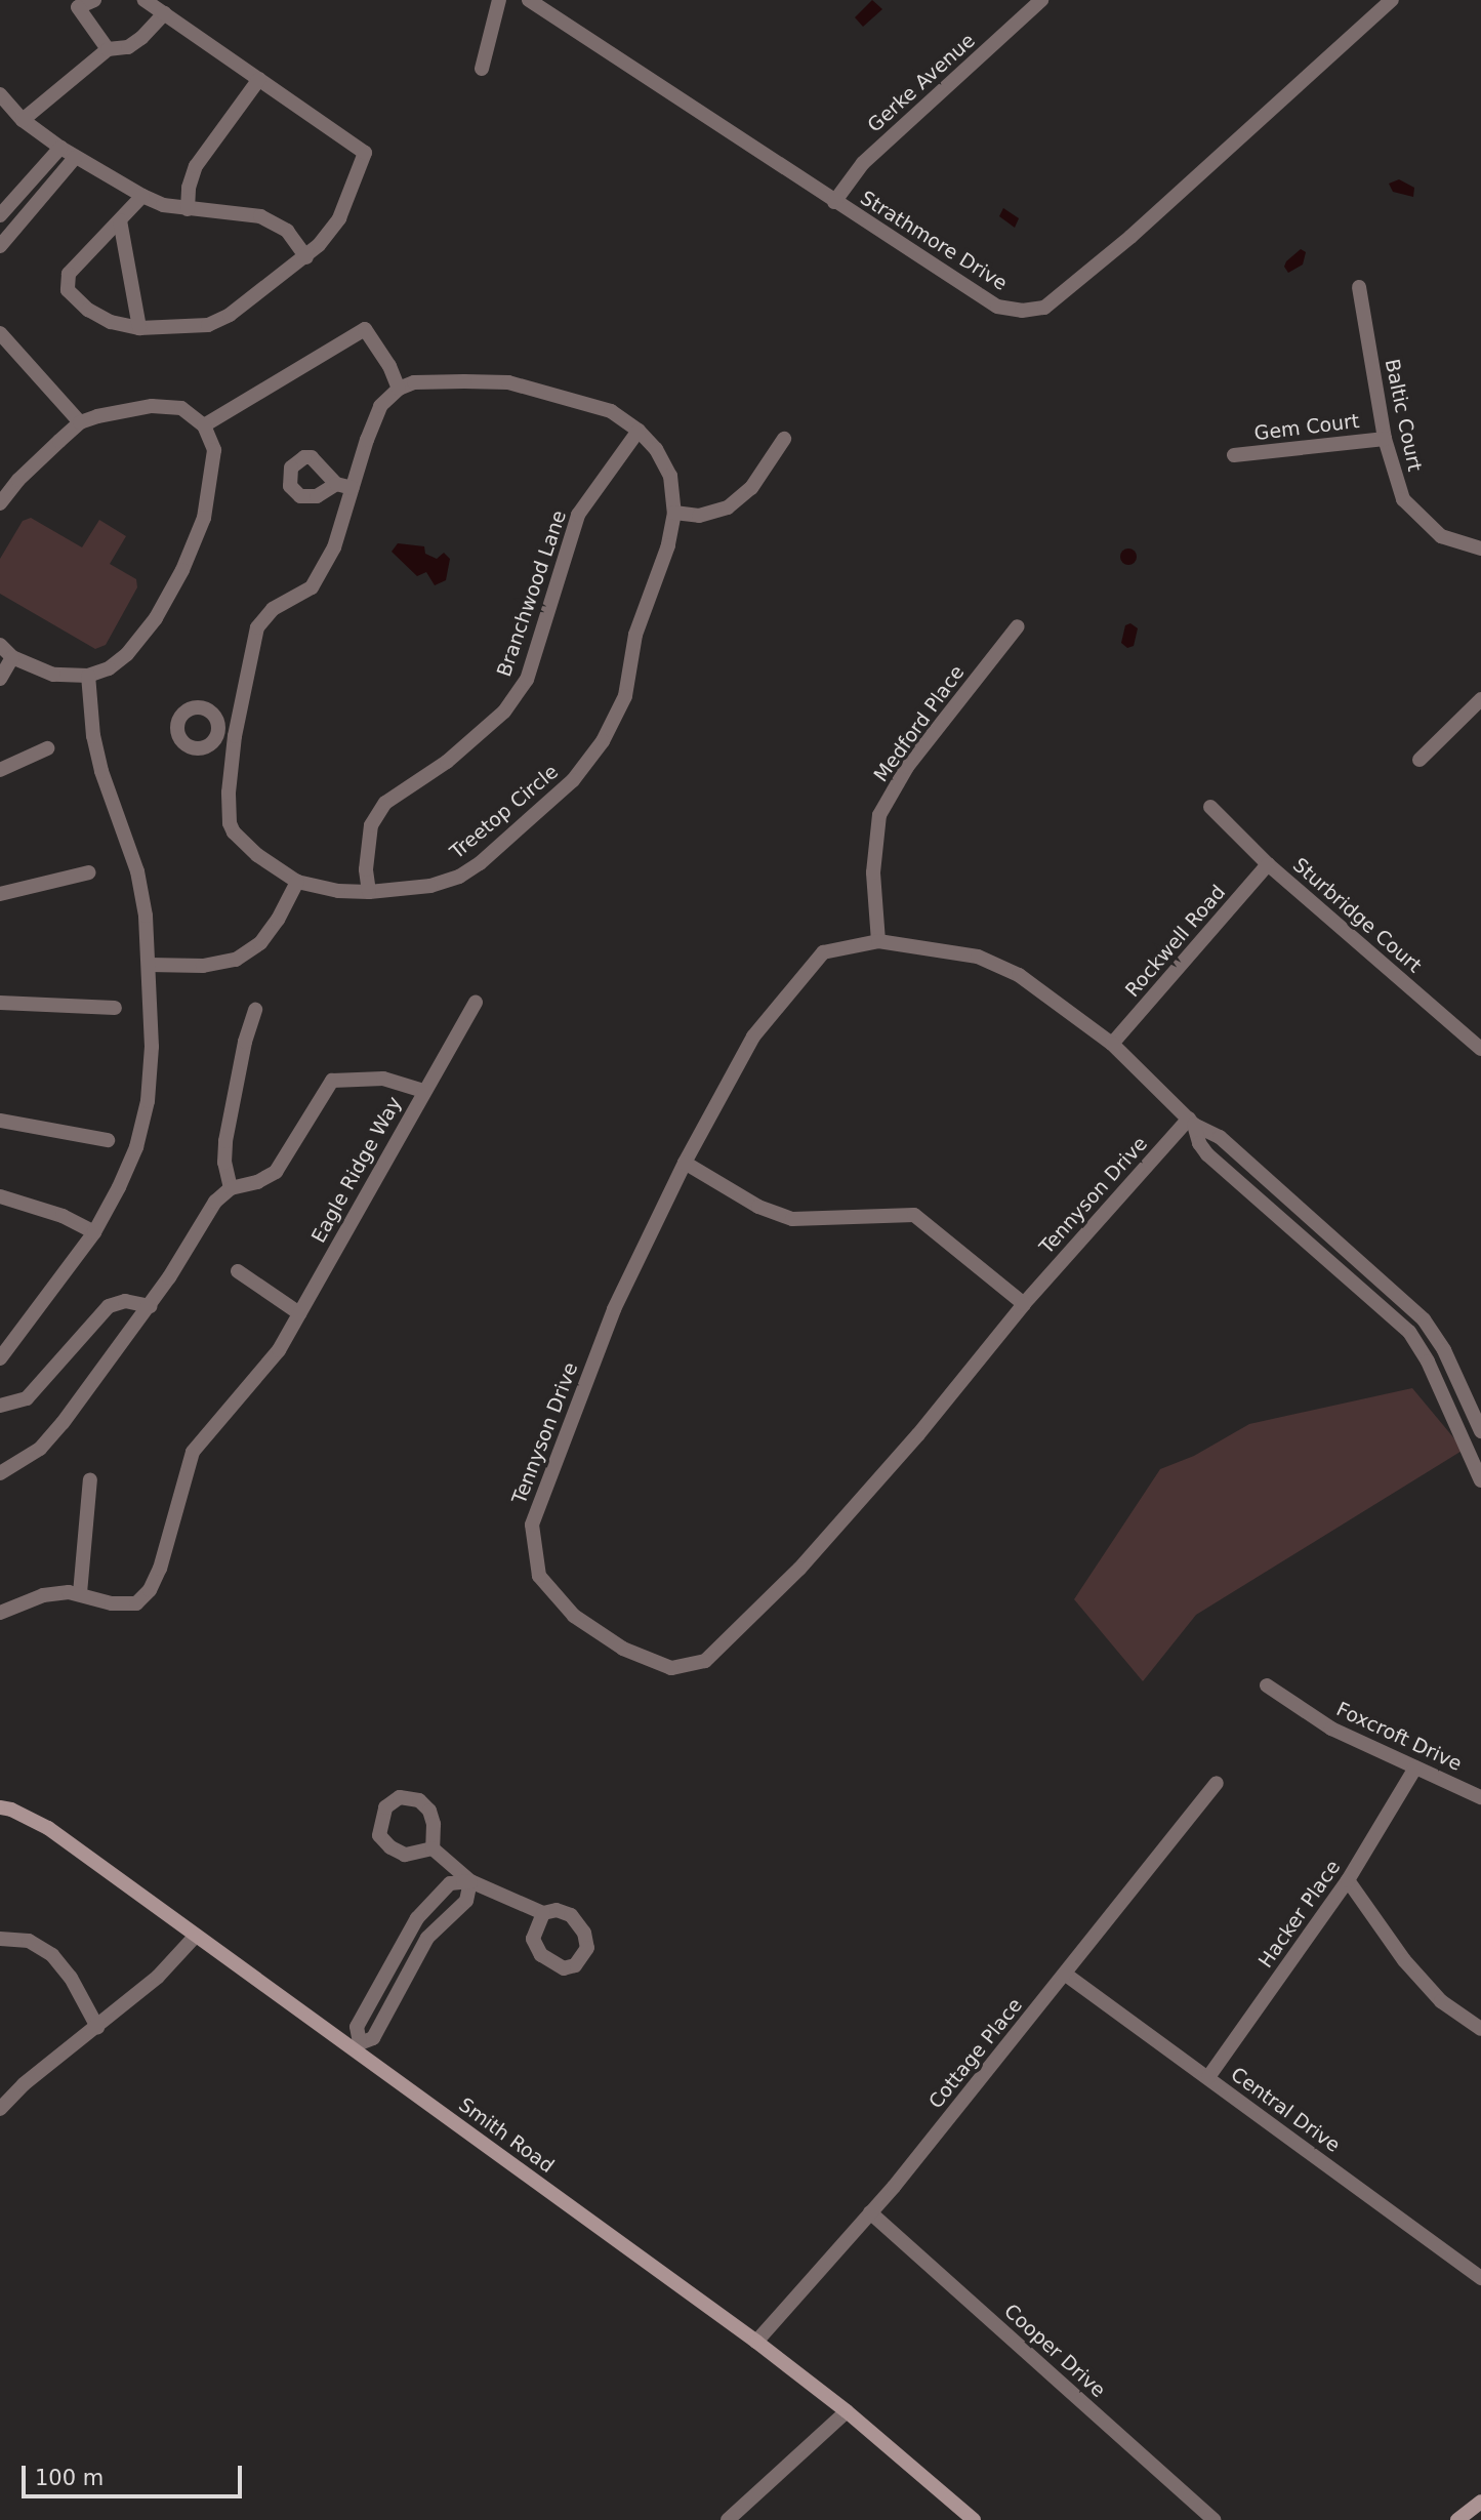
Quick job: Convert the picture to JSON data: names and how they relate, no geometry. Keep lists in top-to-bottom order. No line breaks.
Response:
{"streets":{"street":["Gerke Avenue","Strathmore Drive","Baltic Court","Gem Court","Branchwood Lane","Medford Place","Treetop Circle","Sturbridge Court","Rockwell Road","Eagle Ridge Way","Tennyson Drive","Foxcroft Drive","Hacker Place","Cottage Place","Central Drive","Smith Road","Cooper Drive"]},"crossings":[["Gerke Avenue","Strathmore Drive"],["Baltic Court","Gem Court"],["Branchwood Lane","Treetop Circle"],["Medford Place","Tennyson Drive"],["Sturbridge Court","Rockwell Road"],["Rockwell Road","Tennyson Drive"],["Foxcroft Drive","Hacker Place"],["Hacker Place","Central Drive"],["Cottage Place","Central Drive"],["Cottage Place","Smith Road"],["Cottage Place","Cooper Drive"]],"scale_bar":"100 m"}
